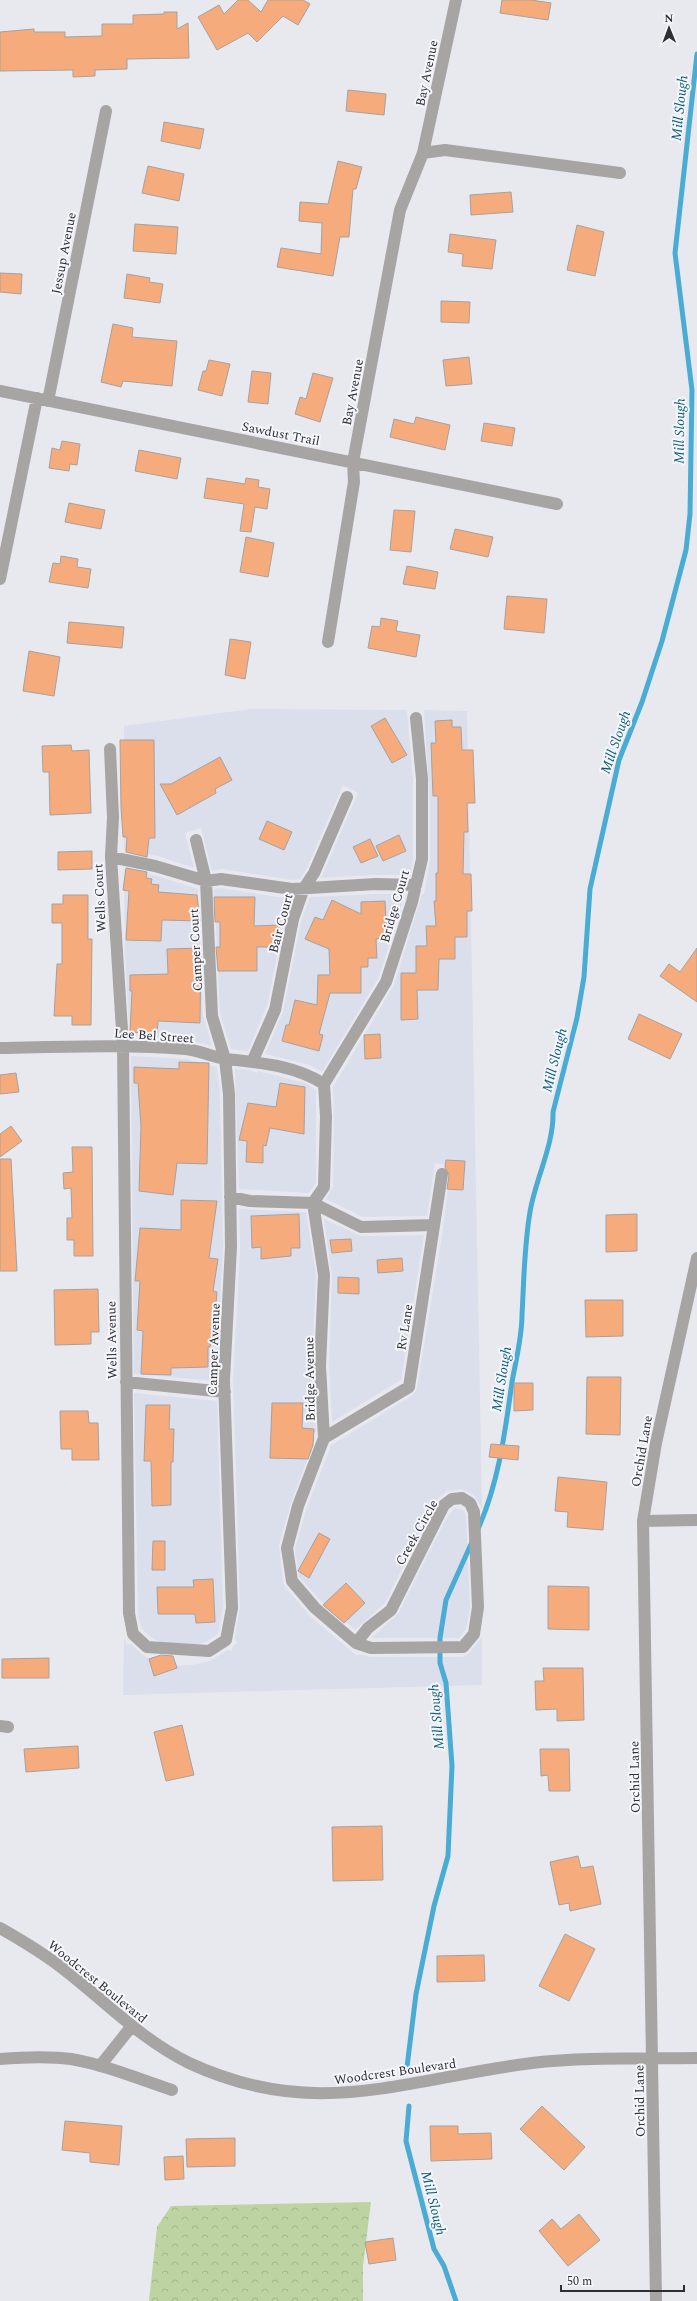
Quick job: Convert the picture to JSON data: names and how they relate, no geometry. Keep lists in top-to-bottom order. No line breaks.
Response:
{"streets":{"street":["Bay Avenue","Jessup Avenue","Sawdust Trail","Wells Court","Bridge Court","Bair Court","Camper Court","Lee Bel Street","Rv Lane","Wells Avenue","Camper Avenue","Bridge Avenue","Orchid Lane","Creek Circle","Woodcrest Boulevard"]},"crossings":[["Bay Avenue","Sawdust Trail"],["Jessup Avenue","Sawdust Trail"],["Wells Court","Lee Bel Street"],["Wells Court","Wells Avenue"],["Bridge Court","Lee Bel Street"],["Bair Court","Lee Bel Street"],["Camper Court","Lee Bel Street"],["Camper Court","Camper Avenue"],["Lee Bel Street","Wells Avenue"],["Lee Bel Street","Camper Avenue"],["Rv Lane","Bridge Avenue"],["Wells Avenue","Camper Avenue"],["Bridge Avenue","Creek Circle"],["Orchid Lane","Woodcrest Boulevard"]],"water":["Mill Slough"],"scale_bar":"50 m","north":"top"}
